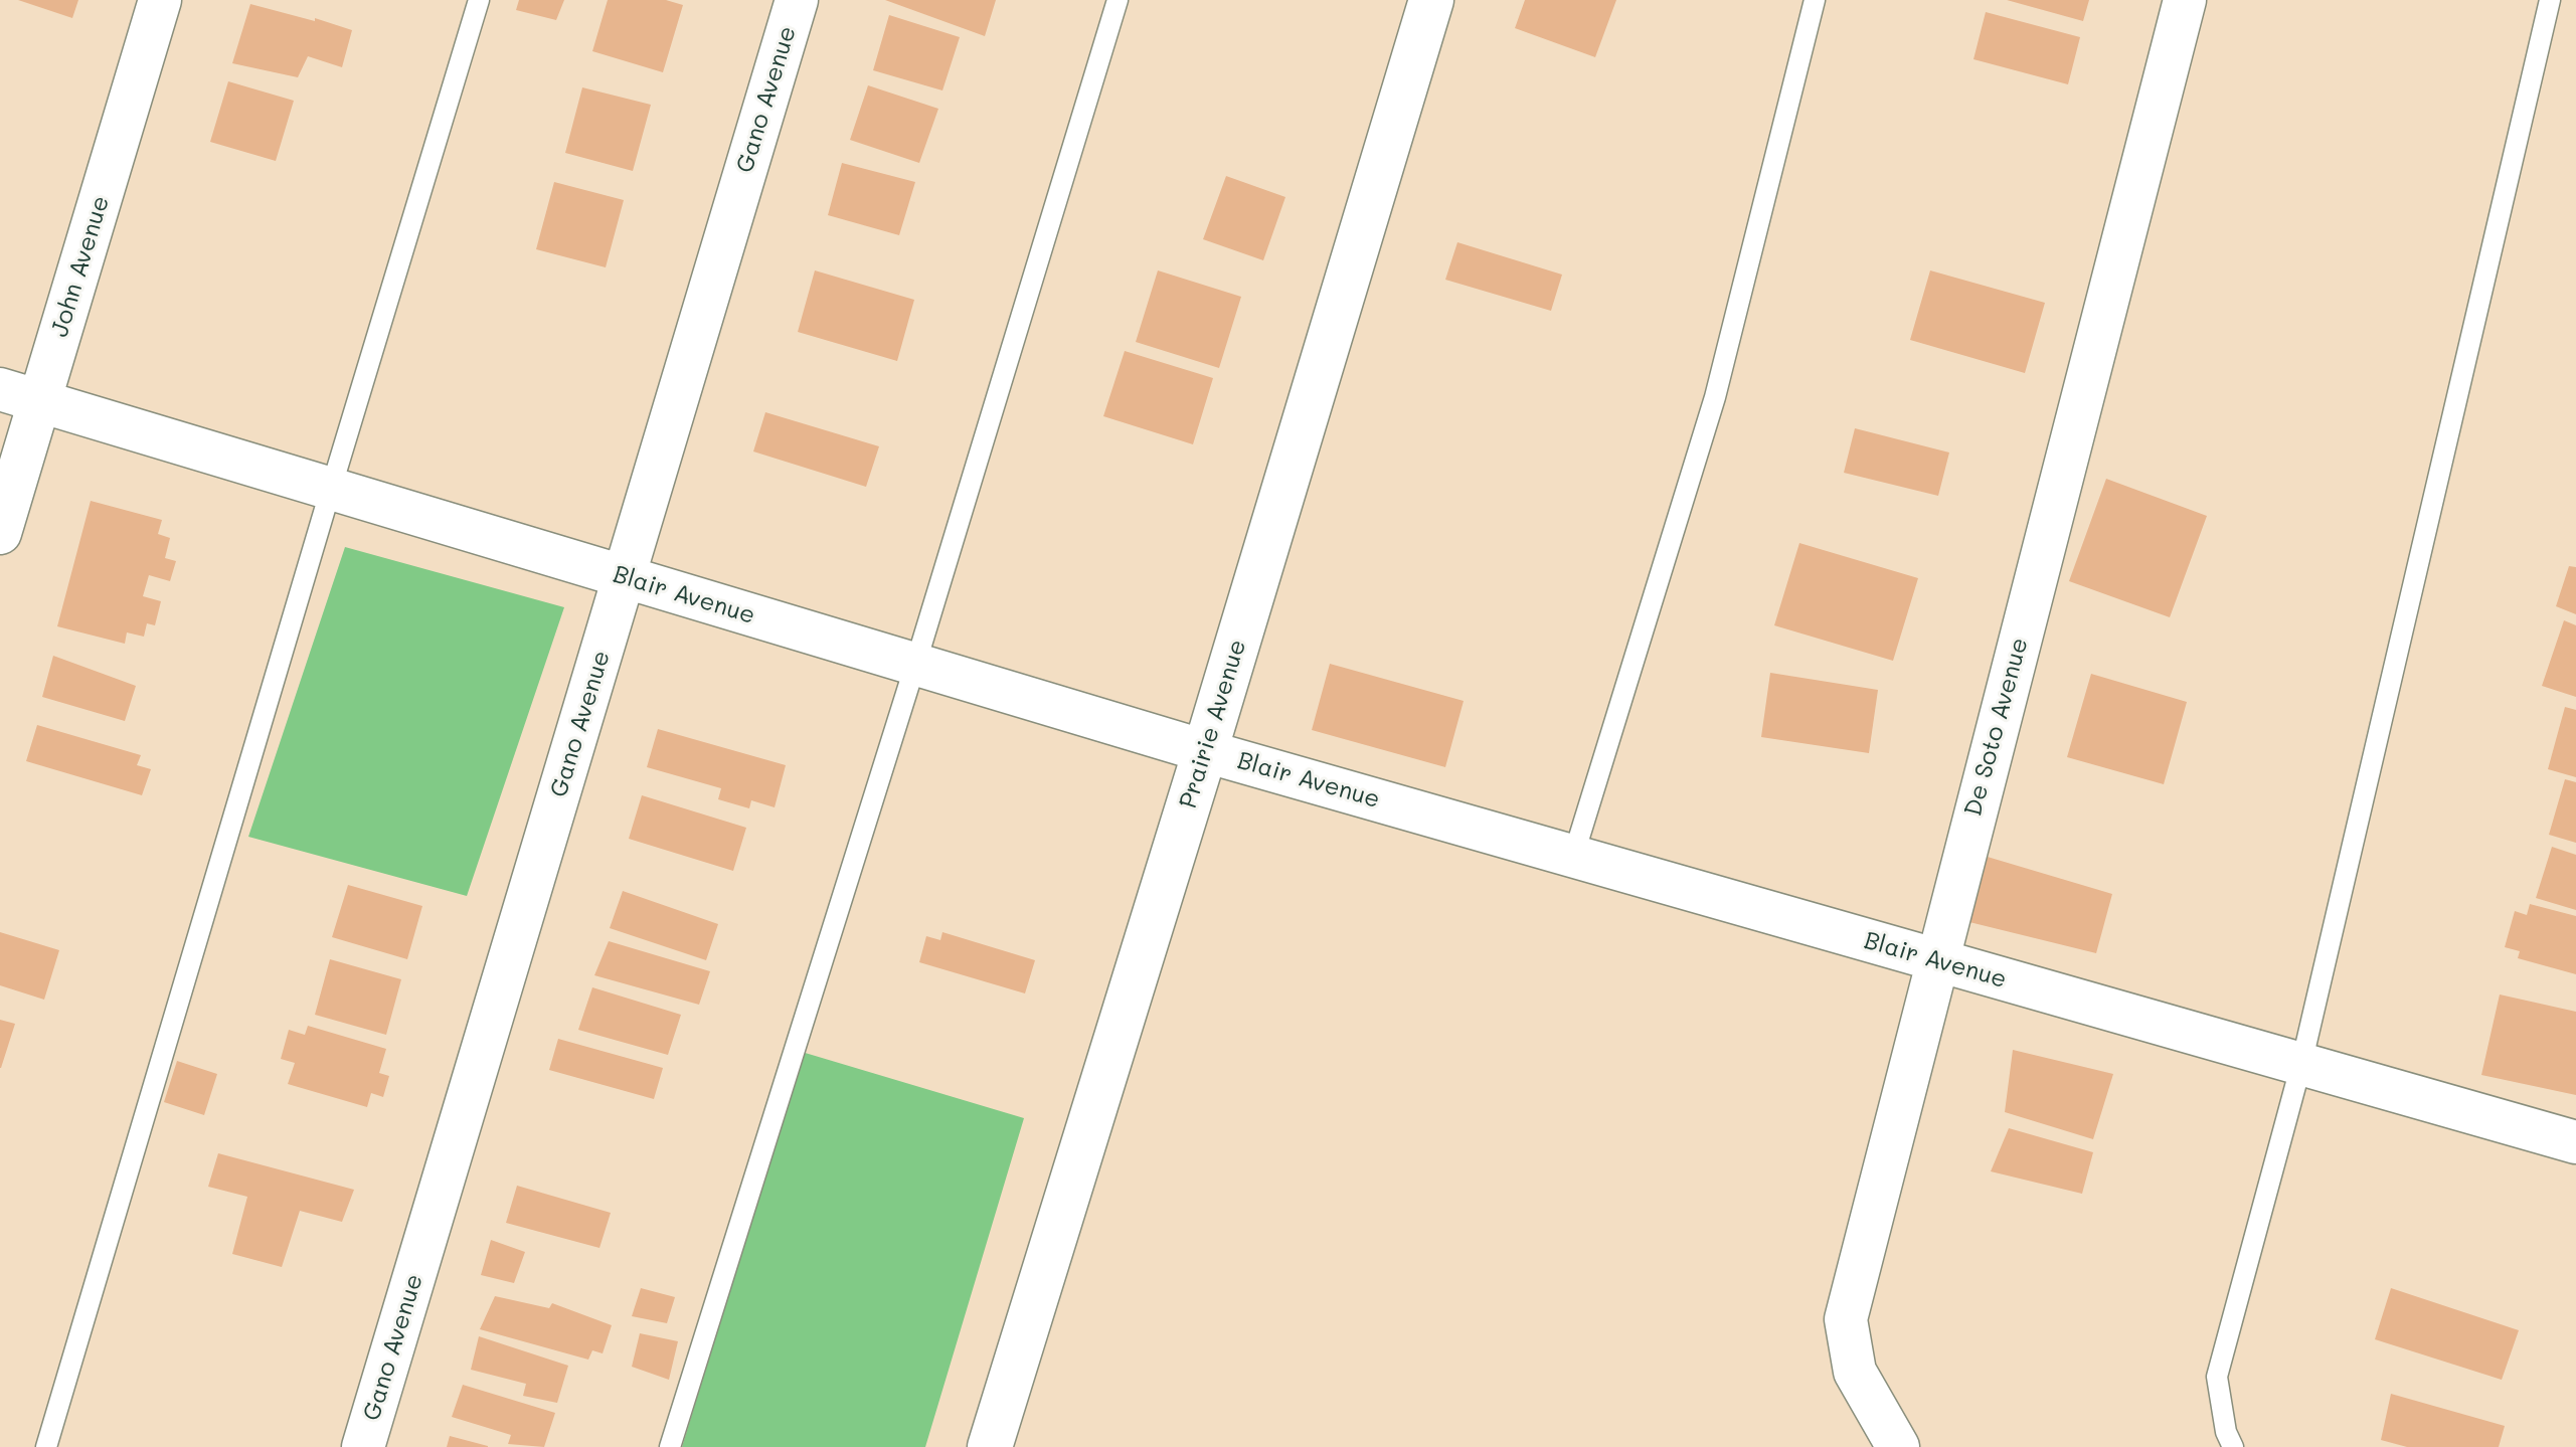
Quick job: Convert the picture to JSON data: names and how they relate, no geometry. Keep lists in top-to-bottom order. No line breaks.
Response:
{"streets":{"street":["Gano Avenue","John Avenue","Blair Avenue","Prairie Avenue","De Soto Avenue"]},"crossings":[["Gano Avenue","Blair Avenue"],["John Avenue","Blair Avenue"],["Blair Avenue","Prairie Avenue"],["Blair Avenue","De Soto Avenue"]]}
